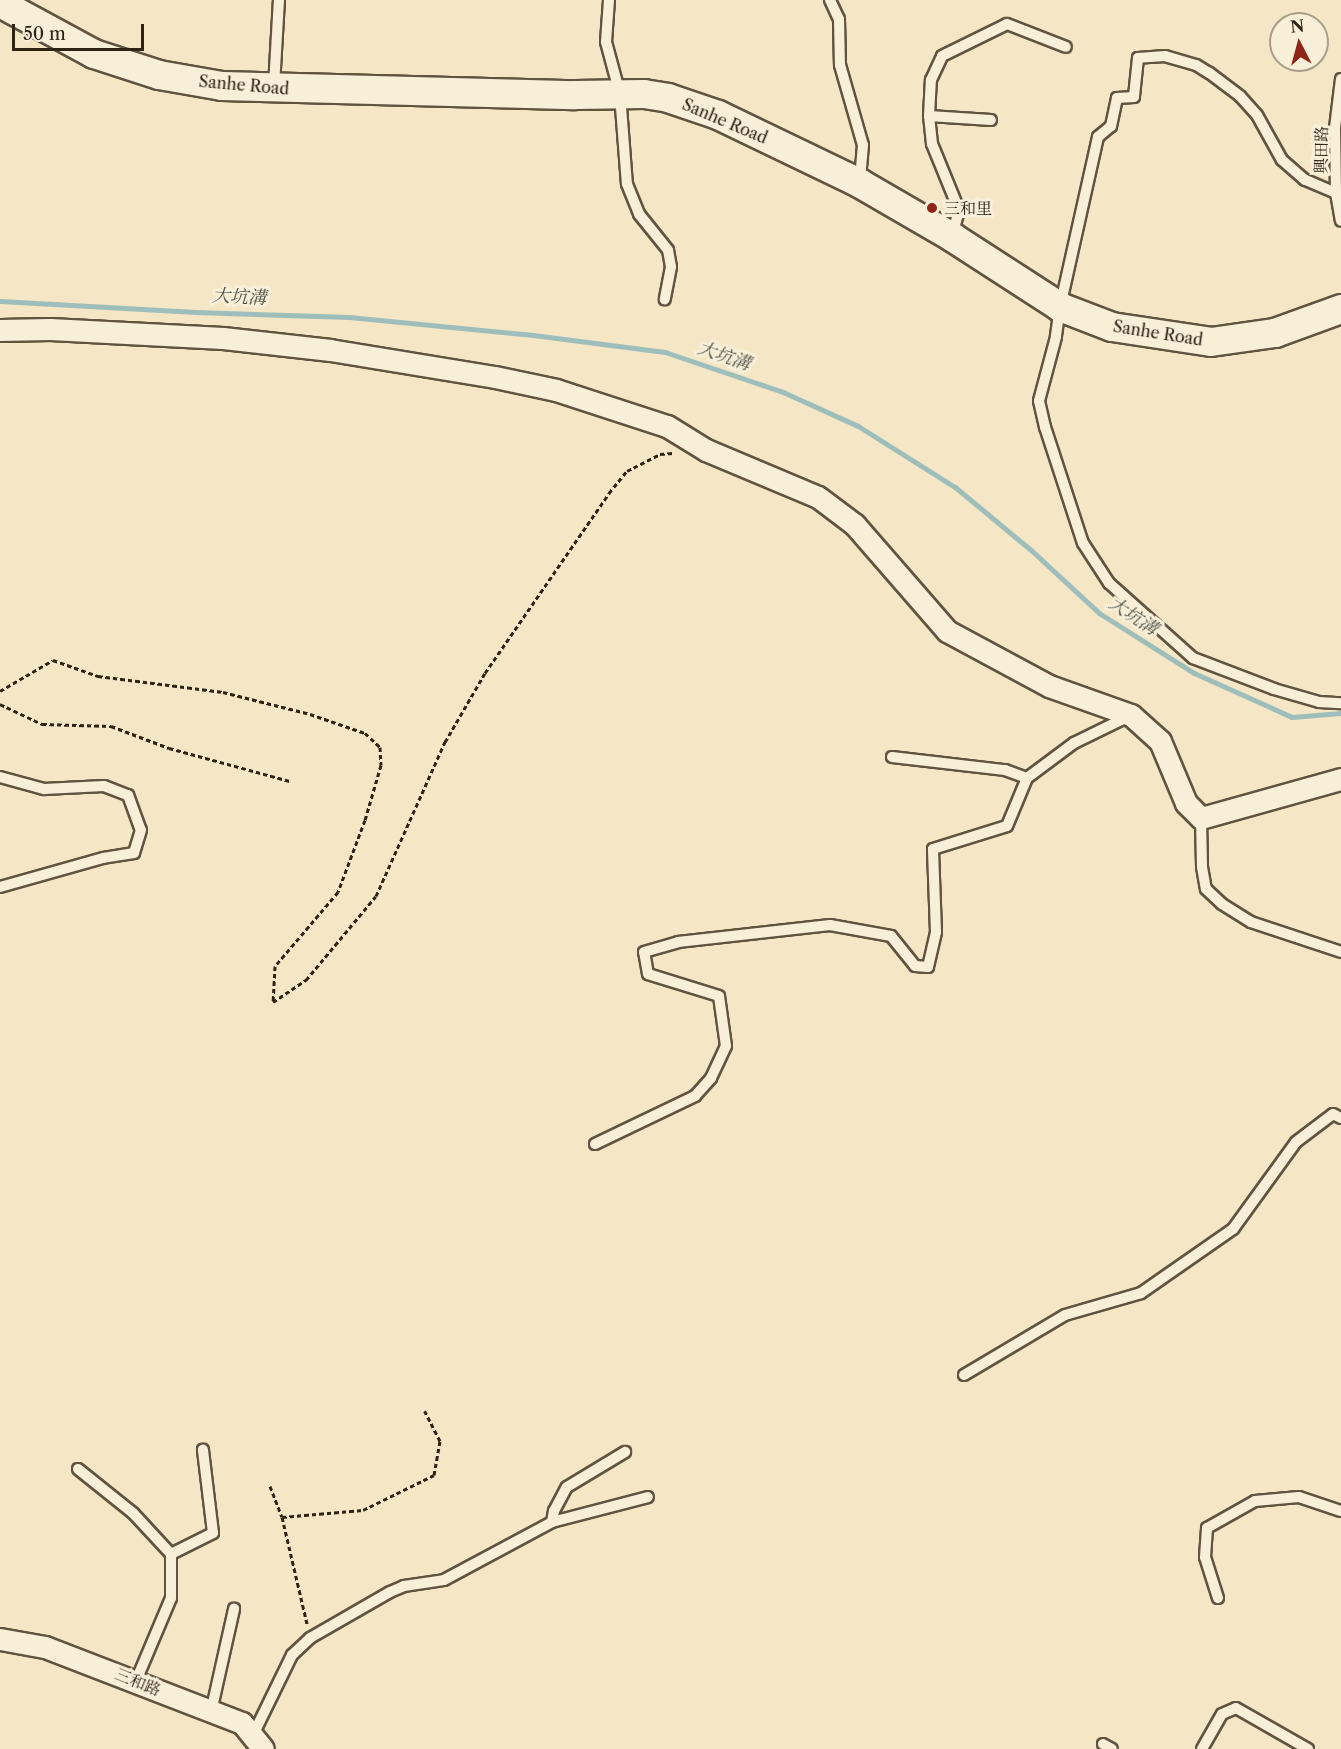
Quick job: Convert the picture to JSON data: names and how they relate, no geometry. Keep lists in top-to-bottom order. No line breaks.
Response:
{"streets":{"main road":["Sanhe Road"],"street":["三和路"],"lane":["興田路"]},"water":["大坑溝"],"places":["三和里"],"scale_bar":"50 m","north":"top"}
